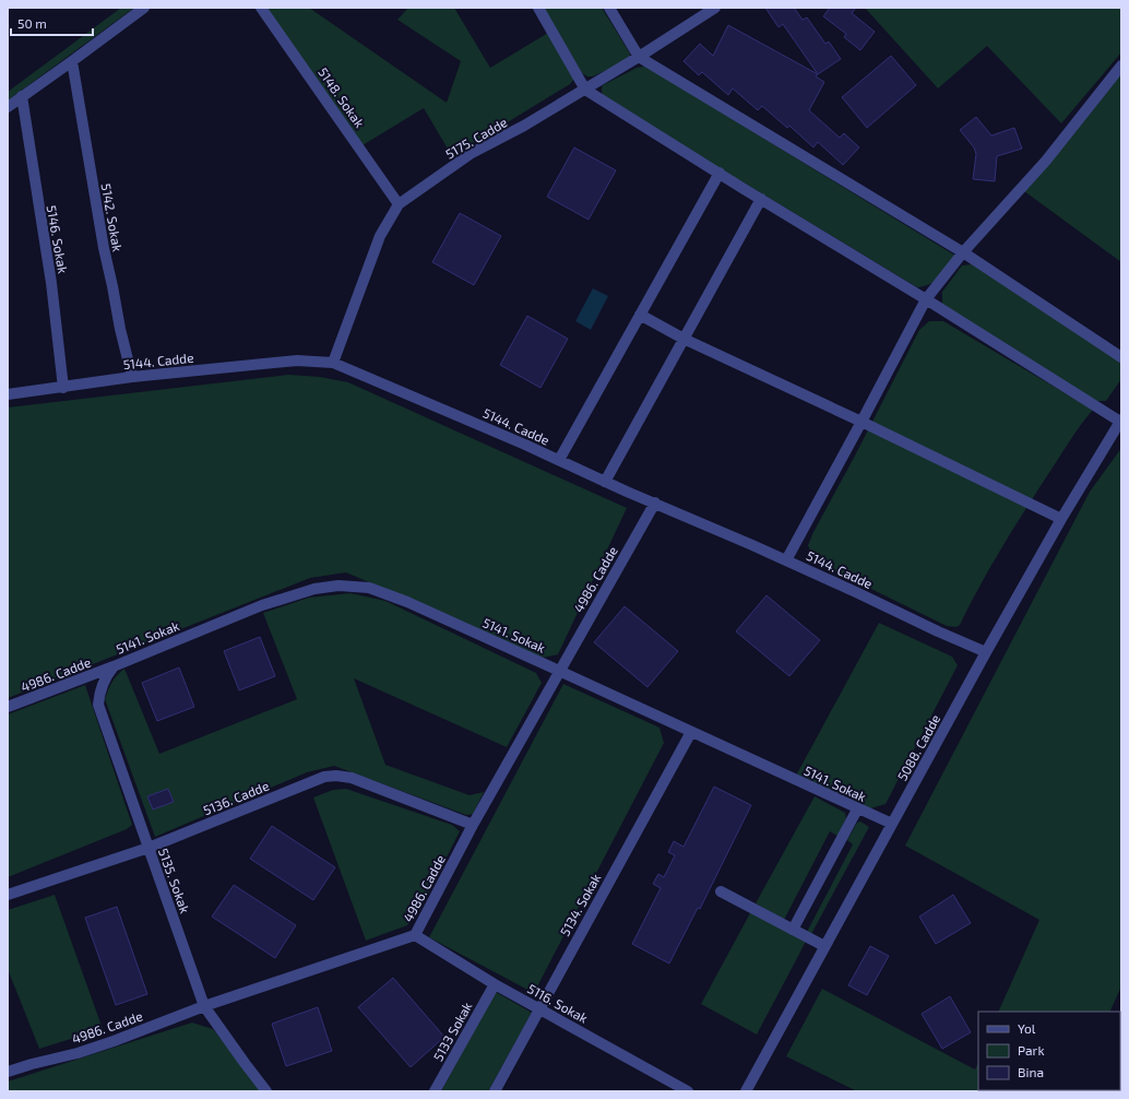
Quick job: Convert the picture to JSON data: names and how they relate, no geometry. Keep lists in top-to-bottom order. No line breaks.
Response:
{"streets":{"street":["5148. Sokak","5175. Cadde","5142. Sokak","5146. Sokak","5144. Cadde","4986. Cadde","5141. Sokak","5088. Cadde","5136. Cadde","5135. Sokak","5134. Sokak","5116. Sokak","5133 Sokak"]},"crossings":[["5148. Sokak","5175. Cadde"],["5175. Cadde","5144. Cadde"],["5142. Sokak","5144. Cadde"],["5146. Sokak","5144. Cadde"],["5144. Cadde","4986. Cadde"],["5144. Cadde","5088. Cadde"],["4986. Cadde","5141. Sokak"],["4986. Cadde","5136. Cadde"],["4986. Cadde","5135. Sokak"],["4986. Cadde","5116. Sokak"],["5141. Sokak","5088. Cadde"],["5141. Sokak","5135. Sokak"],["5141. Sokak","5134. Sokak"],["5136. Cadde","5135. Sokak"],["5134. Sokak","5116. Sokak"],["5116. Sokak","5133 Sokak"]],"legend":["Yol","Park","Bina"],"scale_bar":"50 m"}
